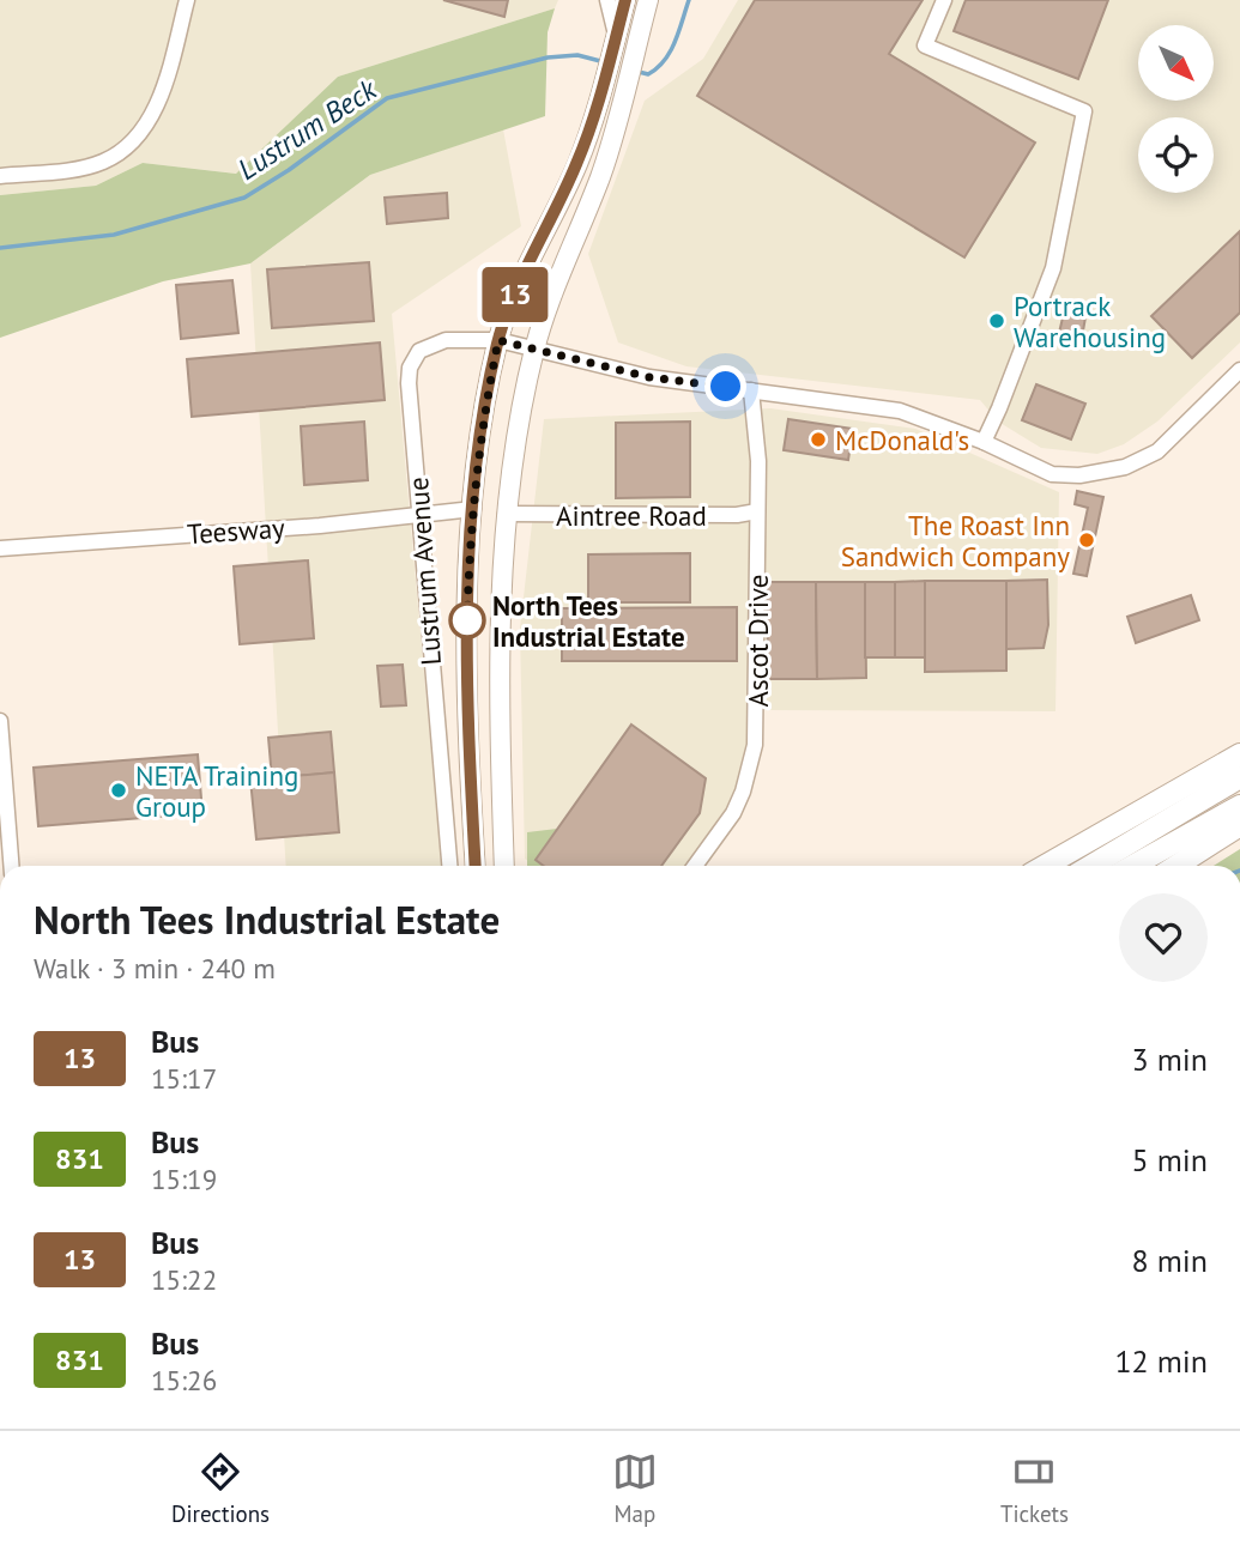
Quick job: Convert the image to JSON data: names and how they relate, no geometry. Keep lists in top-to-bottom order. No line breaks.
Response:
{"streets":{"street":["Aintree Road","Teesway","Lustrum Avenue","Ascot Drive"]},"crossings":[["Aintree Road","Ascot Drive"],["Teesway","Lustrum Avenue"],["Lustrum Avenue","Ascot Drive"]],"water":["Lustrum Beck"],"places":["Portrack Warehousing","McDonald's","The Roast Inn Sandwich Company","North Tees Industrial Estate","NETA Training Group"],"lines":["bus line 13"],"north":"bottom right","page":{"on_map":"13","heading":["North Tees Industrial Estate","Walk · 3 min · 240 m"],"list":[{"mark":"13","name":"Bus","note":"15:17","value":"3 min"},{"mark":"831","name":"Bus","note":"15:19","value":"5 min"},{"mark":"13","name":"Bus","note":"15:22","value":"8 min"},{"mark":"831","name":"Bus","note":"15:26","value":"12 min"}],"tabs":["Directions","Map","Tickets"]}}
